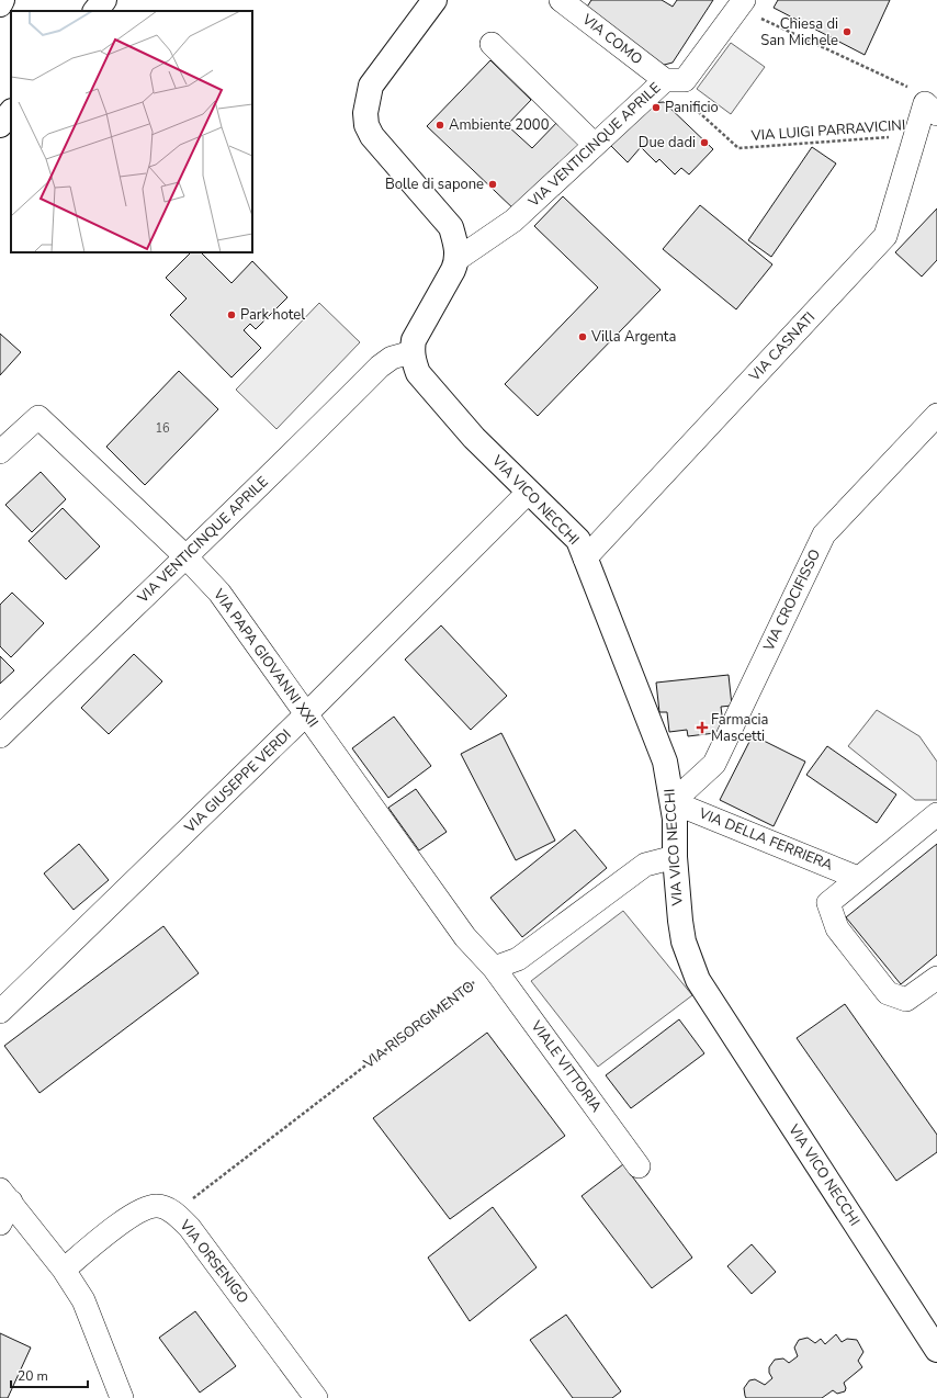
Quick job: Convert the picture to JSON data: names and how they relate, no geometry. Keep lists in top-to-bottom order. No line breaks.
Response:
{"streets":{"street":["VIA COMO","VIA VENTICINQUE APRILE","VIA CASNATI","VIA VICO NECCHI","VIA CROCIFISSO","VIA PAPA GIOVANNI XXII","VIA GIUSEPPE VERDI","VIA DELLA FERRIERA","VIALE VITTORIA","VIA ORSENIGO"],"path":["VIA LUIGI PARRAVICINI","VIA RISORGIMENTO"]},"crossings":[["VIA COMO","VIA LUIGI PARRAVICINI"],["VIA COMO","VIA VENTICINQUE APRILE"],["VIA LUIGI PARRAVICINI","VIA VENTICINQUE APRILE"],["VIA LUIGI PARRAVICINI","VIA CASNATI"],["VIA VENTICINQUE APRILE","VIA VICO NECCHI"],["VIA VENTICINQUE APRILE","VIA PAPA GIOVANNI XXII"],["VIA CASNATI","VIA VICO NECCHI"],["VIA VICO NECCHI","VIA CROCIFISSO"],["VIA VICO NECCHI","VIA GIUSEPPE VERDI"],["VIA VICO NECCHI","VIA DELLA FERRIERA"],["VIA CROCIFISSO","VIA DELLA FERRIERA"],["VIA PAPA GIOVANNI XXII","VIA GIUSEPPE VERDI"],["VIA PAPA GIOVANNI XXII","VIA RISORGIMENTO"],["VIA PAPA GIOVANNI XXII","VIALE VITTORIA"],["VIA RISORGIMENTO","VIALE VITTORIA"],["VIA RISORGIMENTO","VIA ORSENIGO"]],"places":{"other":["Chiesa di San Michele","Panificio","Ambiente 2000","Due dadi","Bolle di sapone","Park hotel","Villa Argenta"],"health":["Farmacia Mascetti"]},"house_numbers":["16"],"scale_bar":"20 m"}
